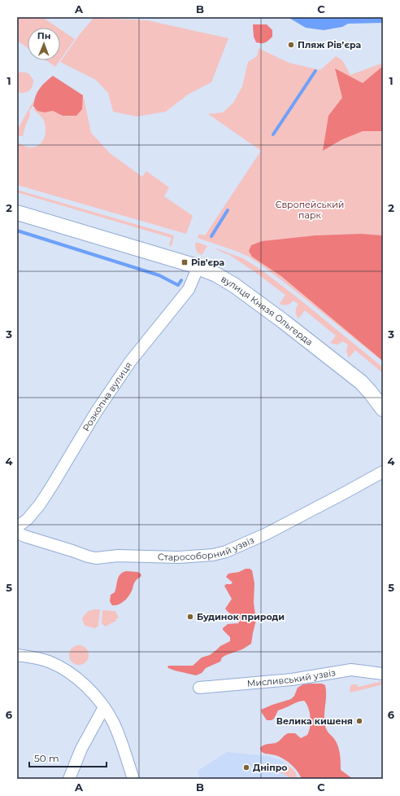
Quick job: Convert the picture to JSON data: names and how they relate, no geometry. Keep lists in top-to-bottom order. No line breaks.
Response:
{"streets":{"main road":["вулиця Князя Ольгерда"],"street":["Розкопна вулиця","Старособорний узвіз","Мисливський узвіз"]},"crossings":[["вулиця Князя Ольгерда","Розкопна вулиця"]],"parks":["Європейський парк"],"places":{"other":["Пляж Рівʼєра","Будинок природи","Велика кишеня","Дніпро"],"transit":["Рів'єра"]},"scale_bar":"50 m","north":"top","grid":{"columns":["A","B","C"],"rows":["1","2","3","4","5","6"]}}
